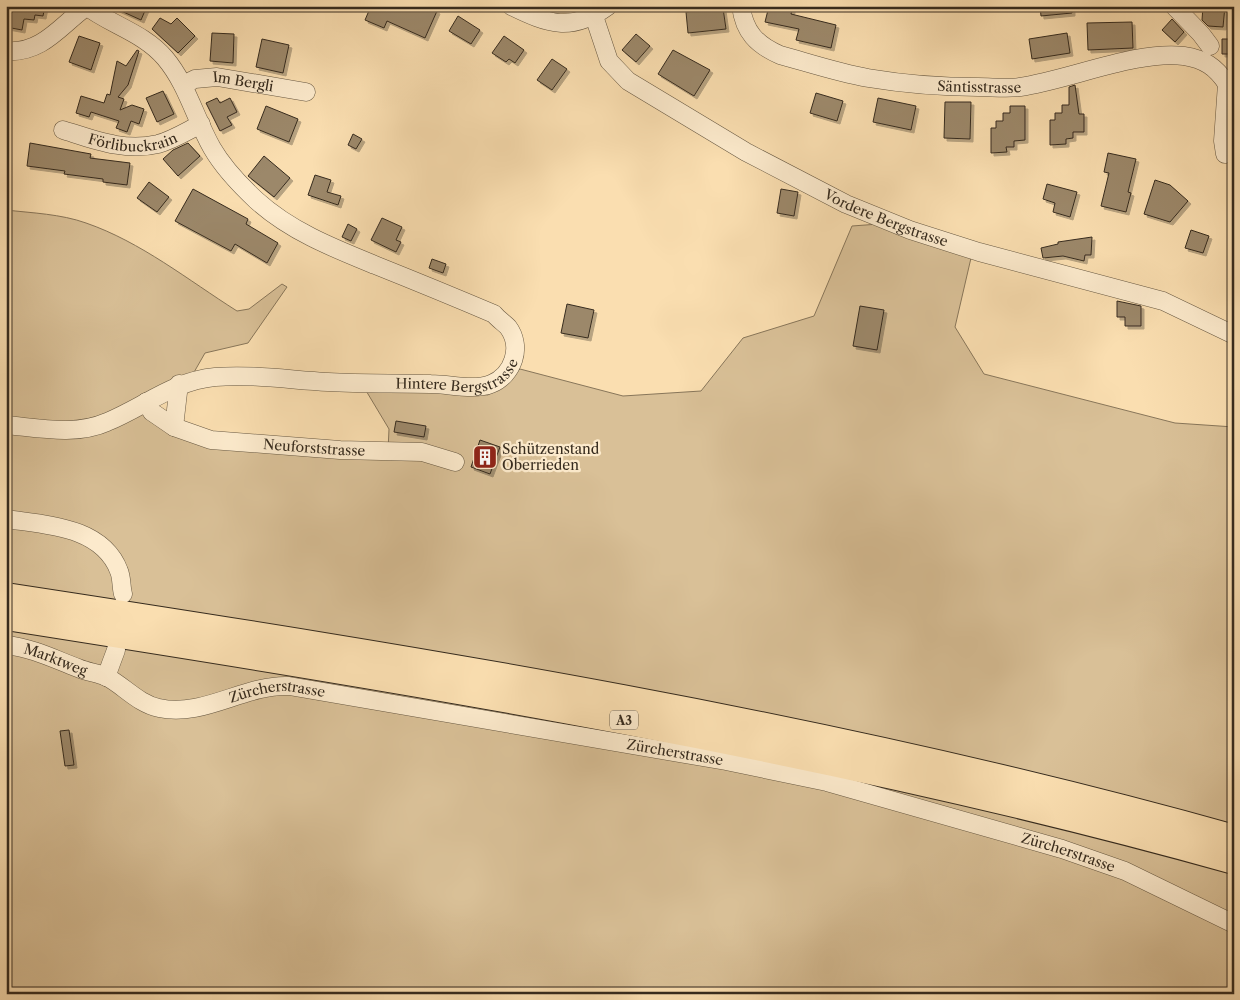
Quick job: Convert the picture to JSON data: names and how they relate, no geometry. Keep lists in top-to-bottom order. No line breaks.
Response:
{"streets":{"highway":["A3"],"street":["Im Bergli","Säntisstrasse","Förlibuckrain","Vordere Bergstrasse","Hintere Bergstrasse","Neuforststrasse","Marktweg","Zürcherstrasse"]},"crossings":[["Im Bergli","Hintere Bergstrasse"],["Förlibuckrain","Hintere Bergstrasse"],["Hintere Bergstrasse","Neuforststrasse"],["Marktweg","Zürcherstrasse"]],"places":{"building":["Schützenstand Oberrieden"]}}
